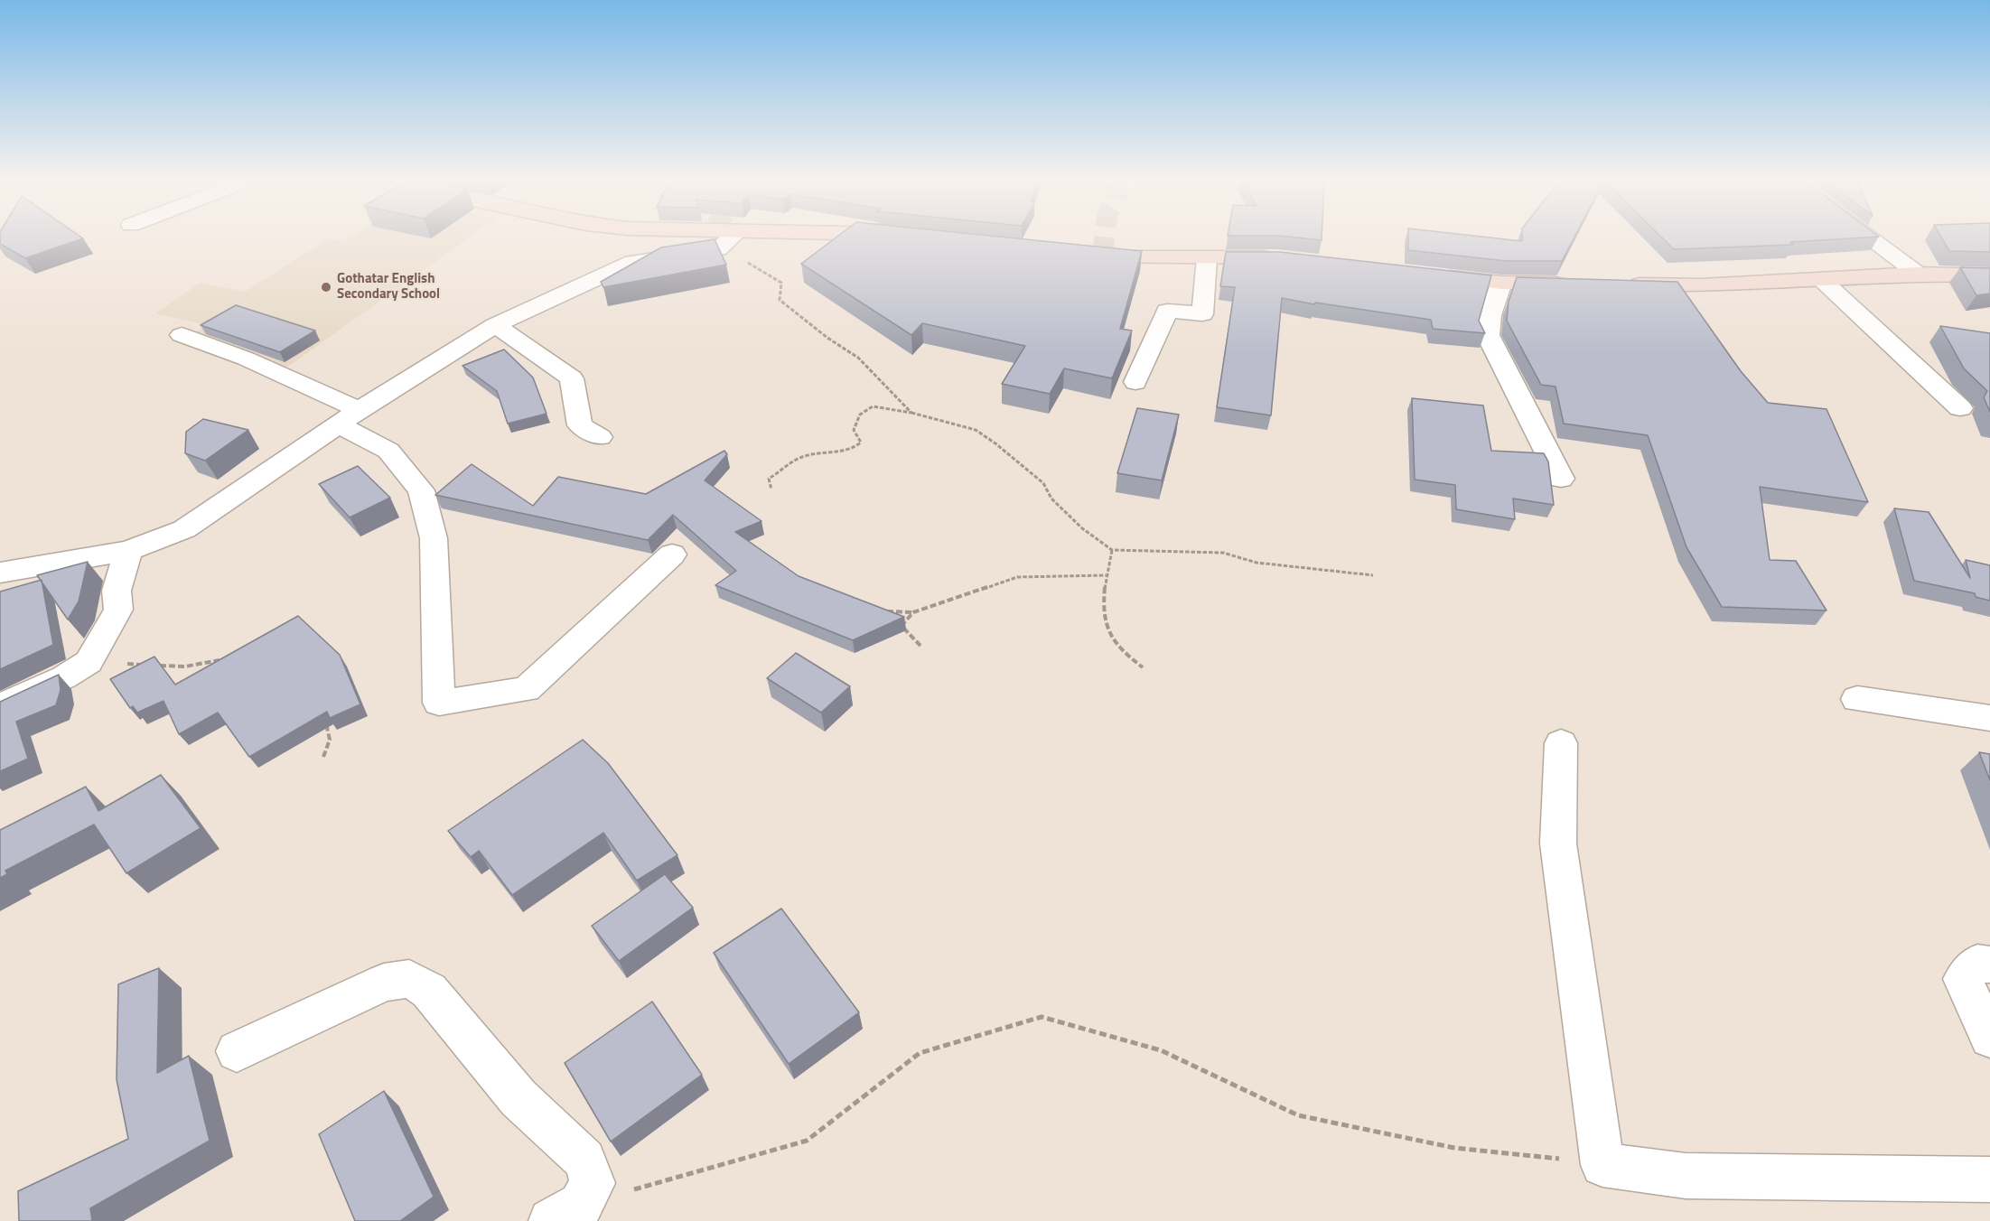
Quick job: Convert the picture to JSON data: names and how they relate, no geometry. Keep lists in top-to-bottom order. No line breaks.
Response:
{"places":["Gothatar English Secondary School"]}
